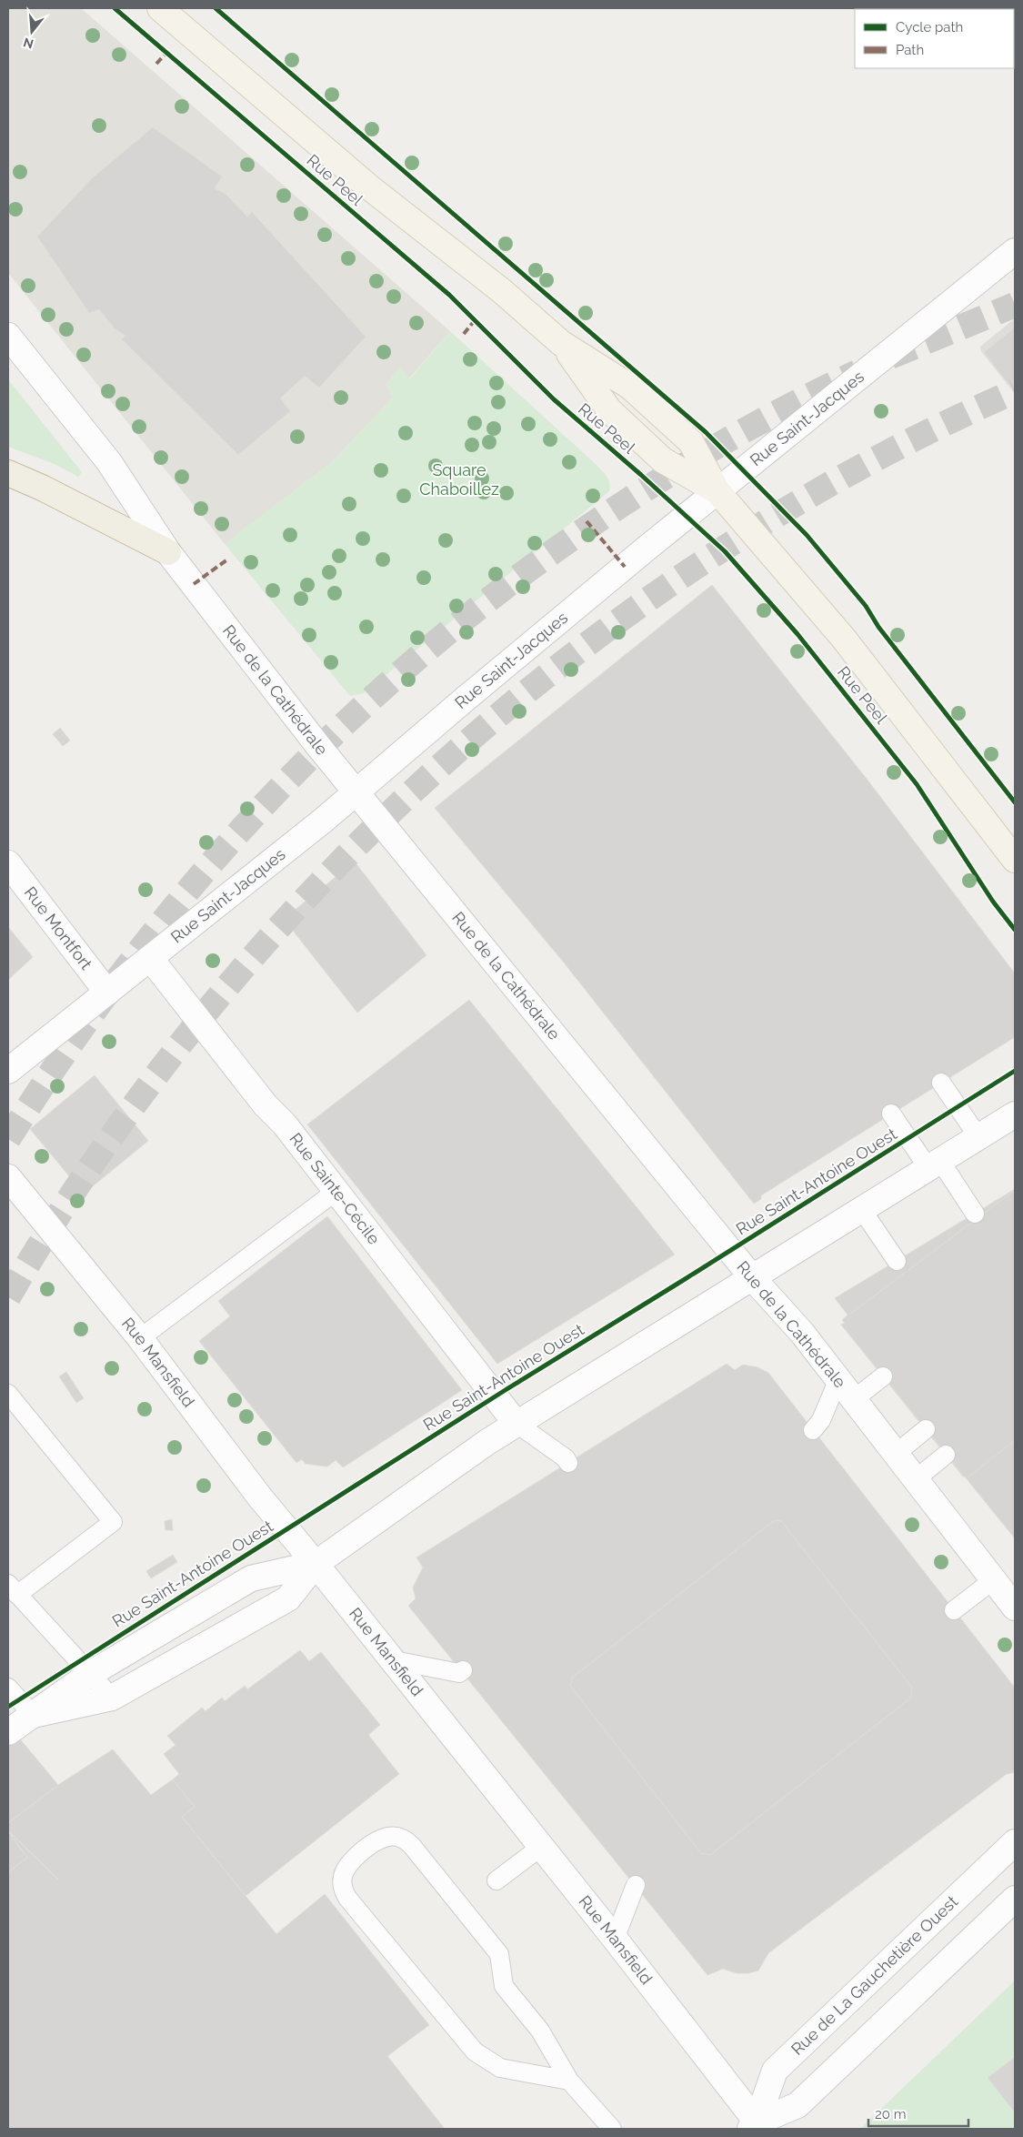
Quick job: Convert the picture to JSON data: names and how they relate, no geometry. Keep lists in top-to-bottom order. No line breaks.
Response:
{"streets":{"main road":["Rue Peel","Rue Saint-Jacques","Rue de la Cathédrale","Rue Montfort","Rue Saint-Antoine Ouest","Rue Sainte-Cécile","Rue Mansfield","Rue de La Gauchetière Ouest"]},"crossings":[["Rue Peel","Rue Saint-Jacques"],["Rue Saint-Jacques","Rue de la Cathédrale"],["Rue Saint-Jacques","Rue Montfort"],["Rue Saint-Jacques","Rue Sainte-Cécile"],["Rue de la Cathédrale","Rue Saint-Antoine Ouest"],["Rue Saint-Antoine Ouest","Rue Sainte-Cécile"],["Rue Saint-Antoine Ouest","Rue Mansfield"],["Rue Mansfield","Rue de La Gauchetière Ouest"]],"parks":["Square Chaboillez"],"legend":["Cycle path","Path"],"scale_bar":"20 m","north":"bottom"}
